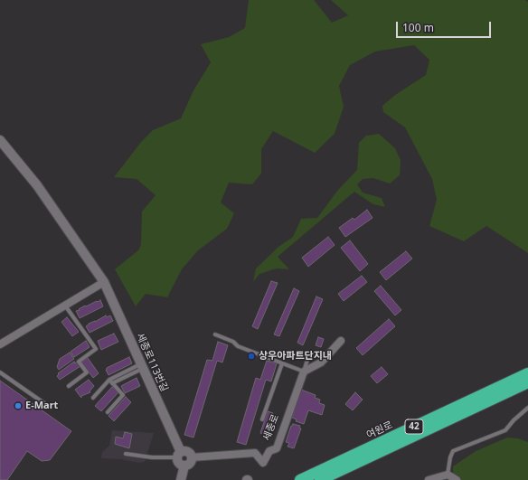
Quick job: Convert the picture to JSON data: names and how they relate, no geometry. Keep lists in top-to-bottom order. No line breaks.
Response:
{"streets":{"highway":["42","여원로"],"street":["세종로113번길","세종로"]},"crossings":[["세종로113번길","세종로"]],"places":["상우아파트단지내","E-Mart"],"scale_bar":"100 m"}
